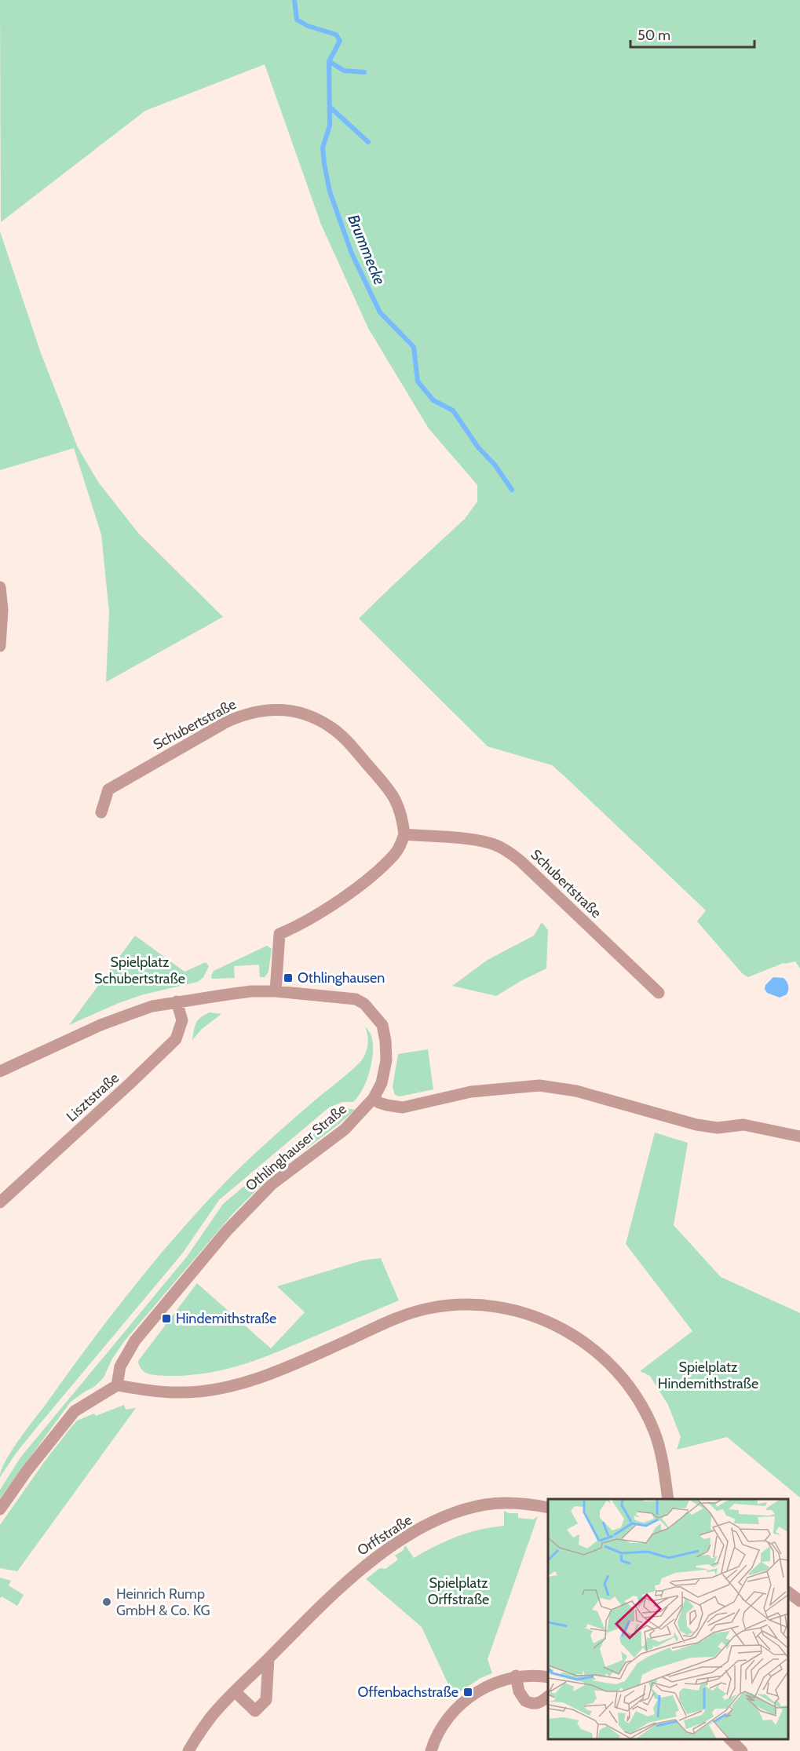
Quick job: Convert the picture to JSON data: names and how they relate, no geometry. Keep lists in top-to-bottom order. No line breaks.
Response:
{"streets":{"street":["Schubertstraße","Lisztstraße","Othlinghauser Straße","Orffstraße"]},"water":["Brummecke"],"parks":["Spielplatz Schubertstraße","Spielplatz Hindemithstraße","Spielplatz Orffstraße"],"places":{"transit":["Othlinghausen","Hindemithstraße","Offenbachstraße"],"other":["Heinrich Rump GmbH & Co. KG"]},"scale_bar":"50 m"}
